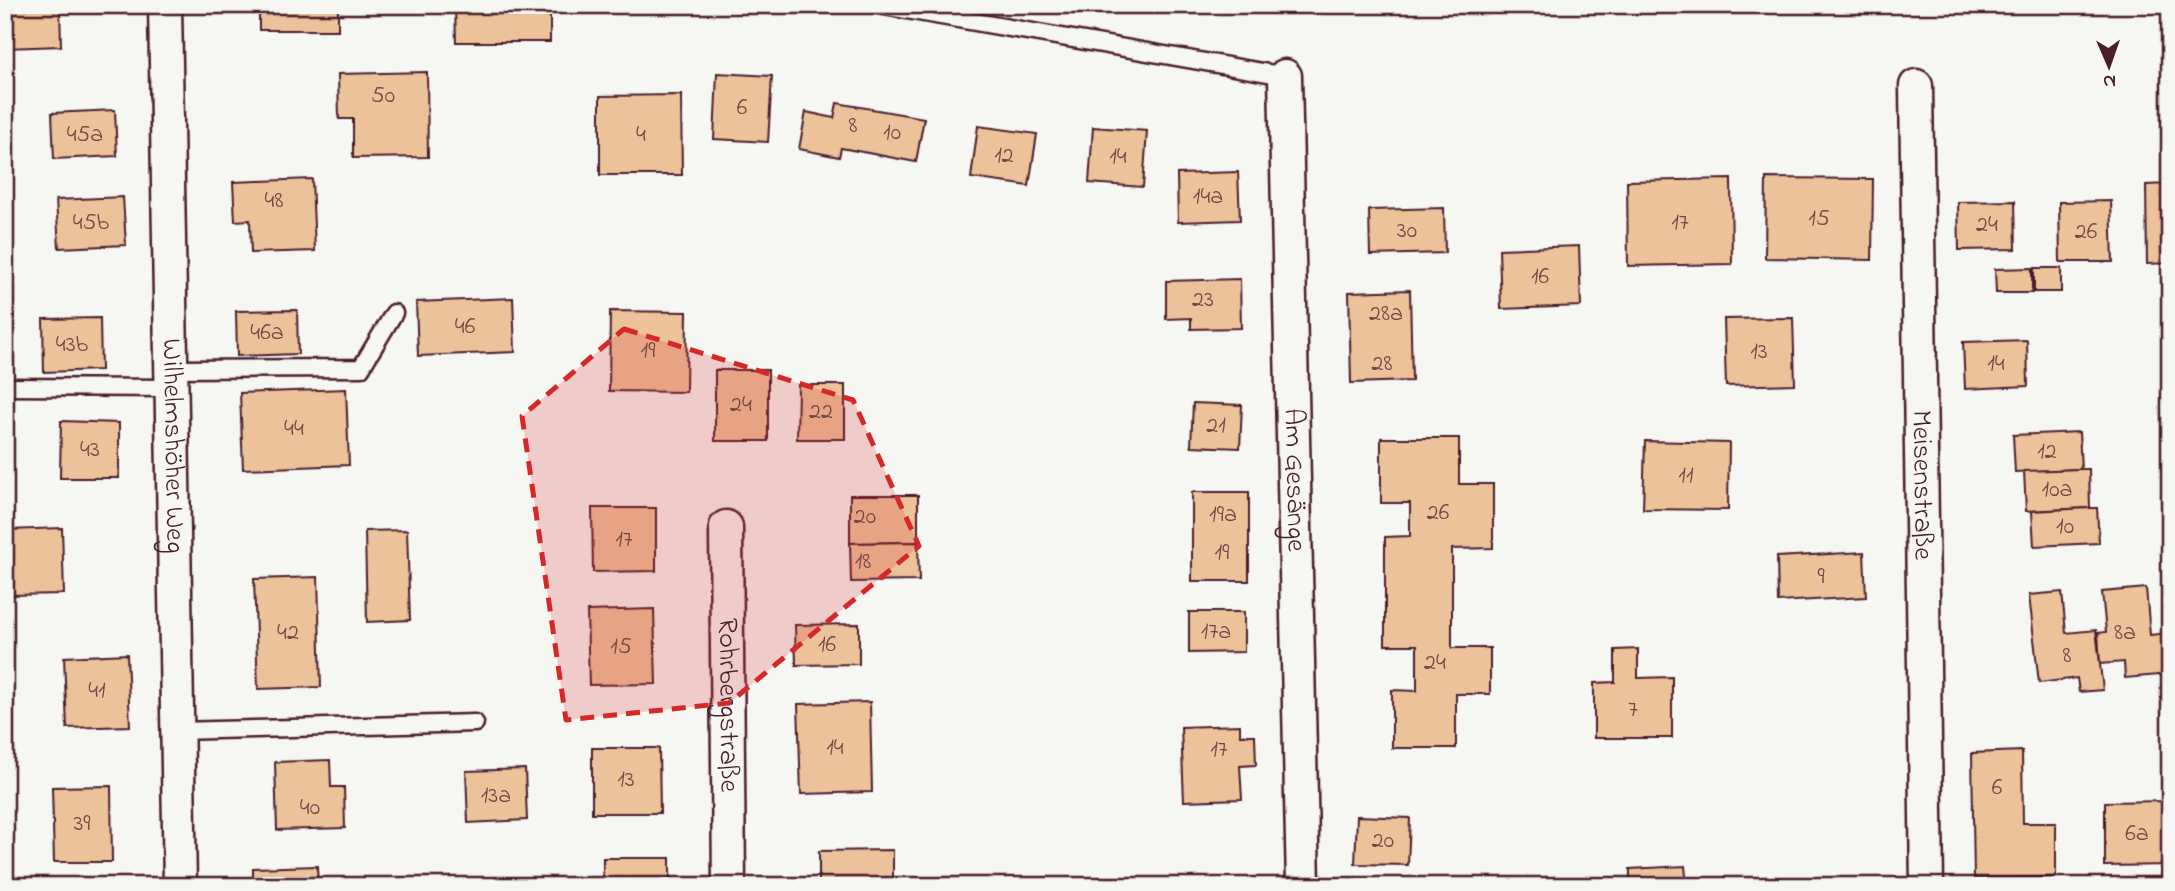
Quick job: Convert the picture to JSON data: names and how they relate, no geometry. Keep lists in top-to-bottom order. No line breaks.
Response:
{"streets":{"street":["Wilhelmshöher Weg","Am Gesänge","Meisenstraße","Rohrbergstraße"]},"house_numbers":["50","6","8","10","45a","4","12","14","14a","48","15","45b","17","24","30","26","16","23","28a","46","46a","43b","19","13","28","14","24","22","21","44","43","12","11","10a","26","19a","20","10","17","19","18","9","17a","42","8a","16","15","8","24","41","7","14","17","13","6","13a","40","39","6a","20"],"north":"bottom"}
